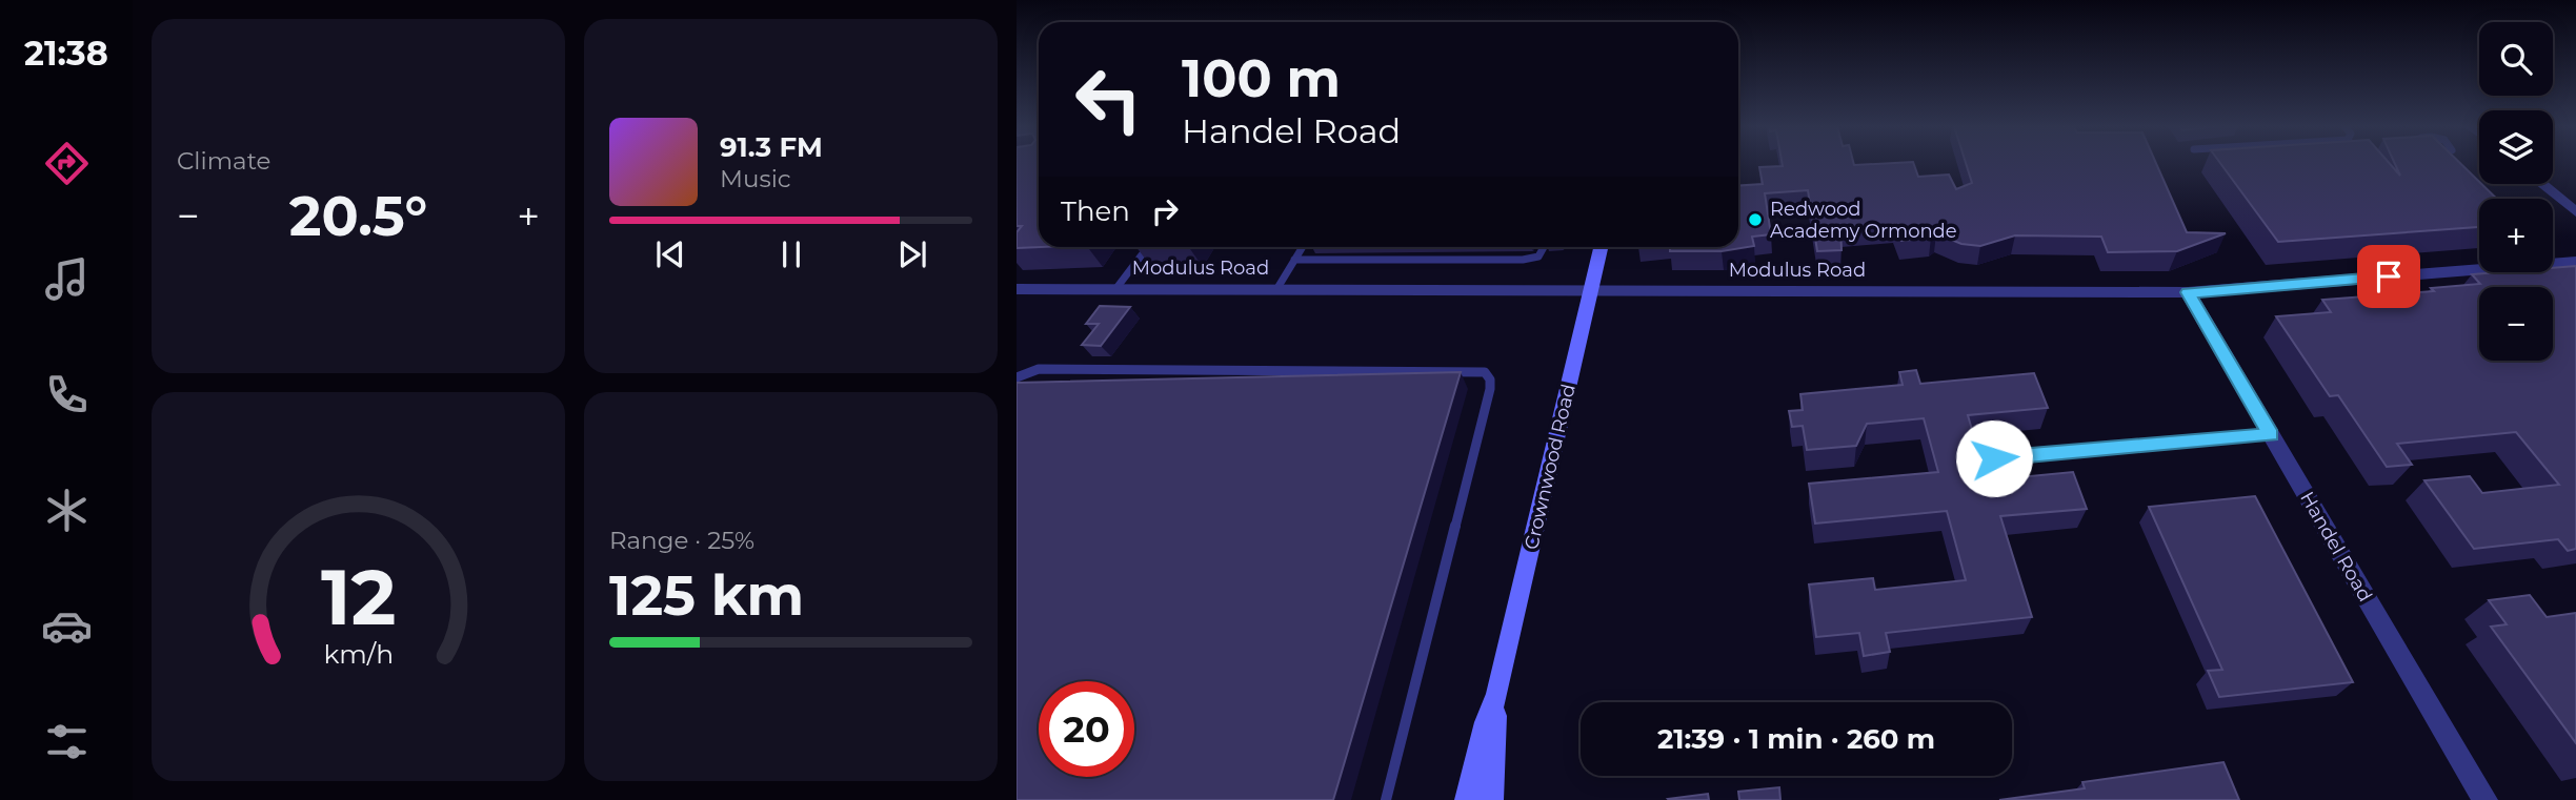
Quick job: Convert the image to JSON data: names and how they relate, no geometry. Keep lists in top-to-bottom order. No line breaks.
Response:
{"streets":{"main road":["Crownwood Road"],"street":["Modulus Road","Handel Road"]},"crossings":[["Modulus Road","Crownwood Road"],["Modulus Road","Handel Road"]],"places":["Redwood Academy Ormonde"],"page":{"tabs":"21:38","tile":["Climate",["Range · 25%","125 km"]],"map_buttons":["+","−"],"turn":["100 m","Handel Road"],"song":["91.3 FM","Music"],"then":"Then","heat":["−","20.5°","+"],"limit":"20","trip":"21:39 · 1 min · 260 m","gauge":["12","km/h"]}}
